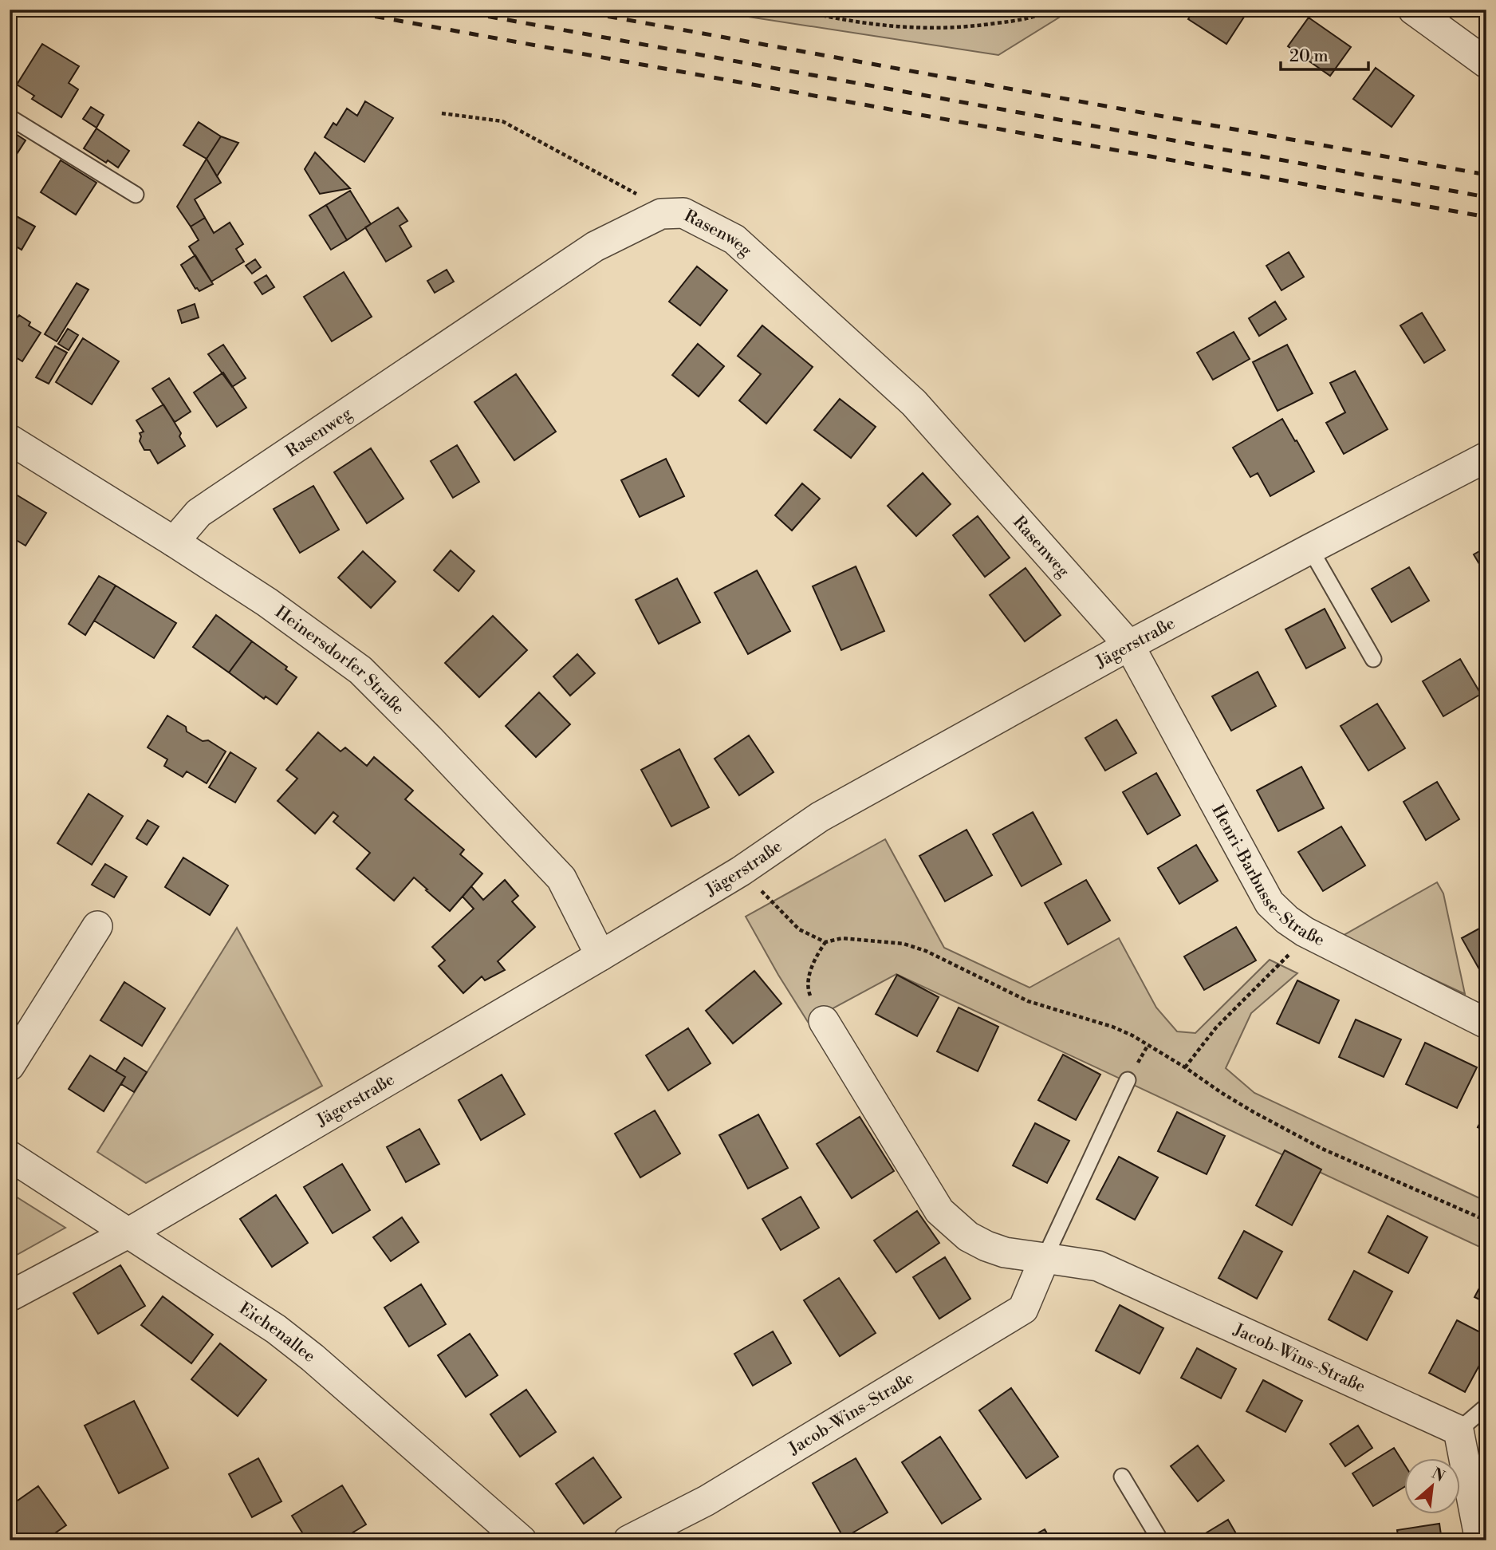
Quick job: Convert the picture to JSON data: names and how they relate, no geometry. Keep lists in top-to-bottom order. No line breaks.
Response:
{"streets":{"street":["Rasenweg","Jägerstraße","Heinersdorfer Straße","Henri-Barbusse-Straße","Eichenallee","Jacob-Wins-Straße"]},"crossings":[["Rasenweg","Jägerstraße"],["Rasenweg","Heinersdorfer Straße"],["Rasenweg","Henri-Barbusse-Straße"],["Jägerstraße","Heinersdorfer Straße"],["Jägerstraße","Henri-Barbusse-Straße"],["Jägerstraße","Eichenallee"]],"scale_bar":"20 m","north":"top right"}
